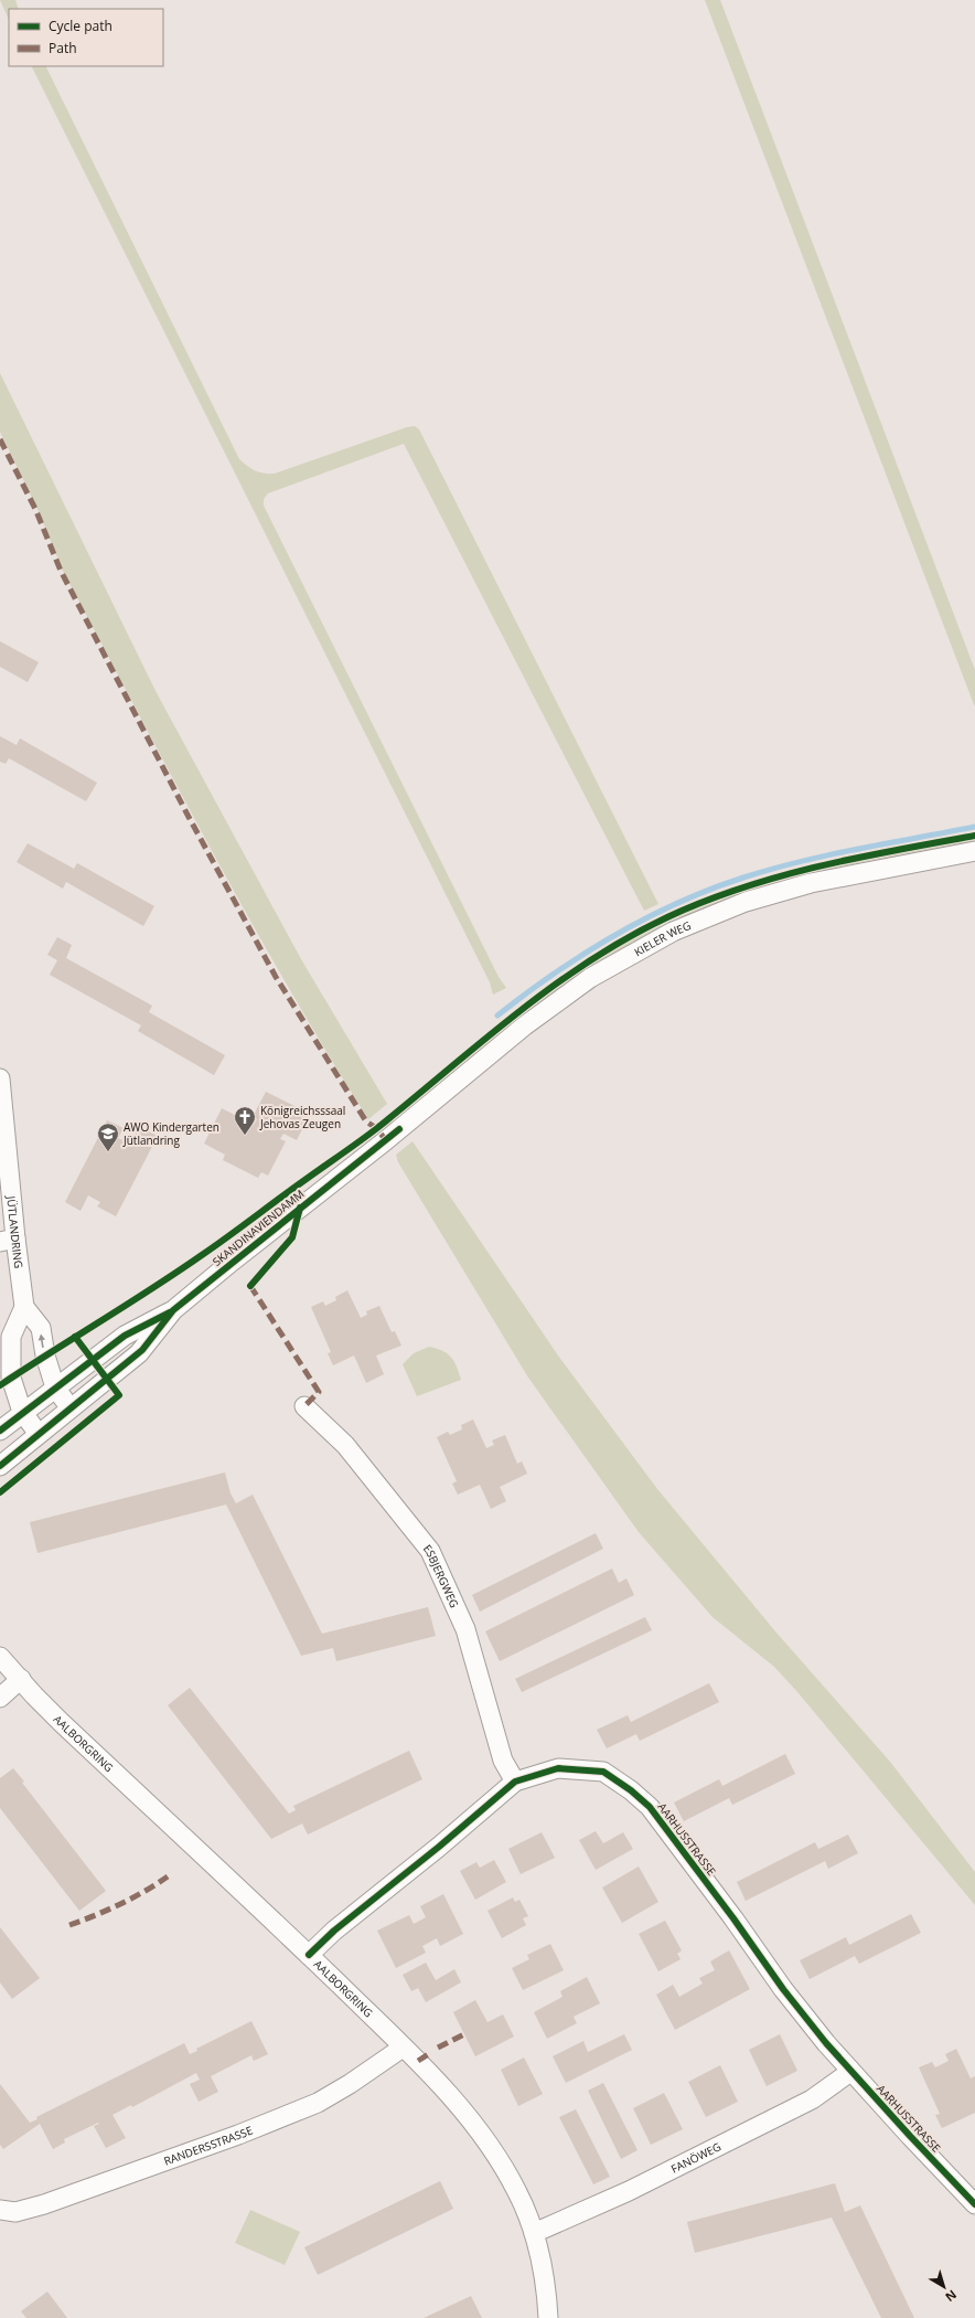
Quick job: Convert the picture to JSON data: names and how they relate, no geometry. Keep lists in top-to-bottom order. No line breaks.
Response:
{"streets":{"street":["KIELER WEG","SKANDINAVIENDAMM","JÜTLANDRING","ESBJERGWEG","AALBORGRING","AARHUSSTRASSE","RANDERSSTRASSE","FANÖWEG"]},"crossings":[["KIELER WEG","SKANDINAVIENDAMM"],["SKANDINAVIENDAMM","JÜTLANDRING"],["ESBJERGWEG","AARHUSSTRASSE"],["AALBORGRING","AARHUSSTRASSE"],["AALBORGRING","RANDERSSTRASSE"],["AALBORGRING","FANÖWEG"],["AARHUSSTRASSE","FANÖWEG"]],"places":{"church":["Königreichsssaal Jehovas Zeugen"],"school or university":["AWO Kindergarten Jütlandring"]},"legend":["Cycle path","Path"],"north":"bottom right"}
